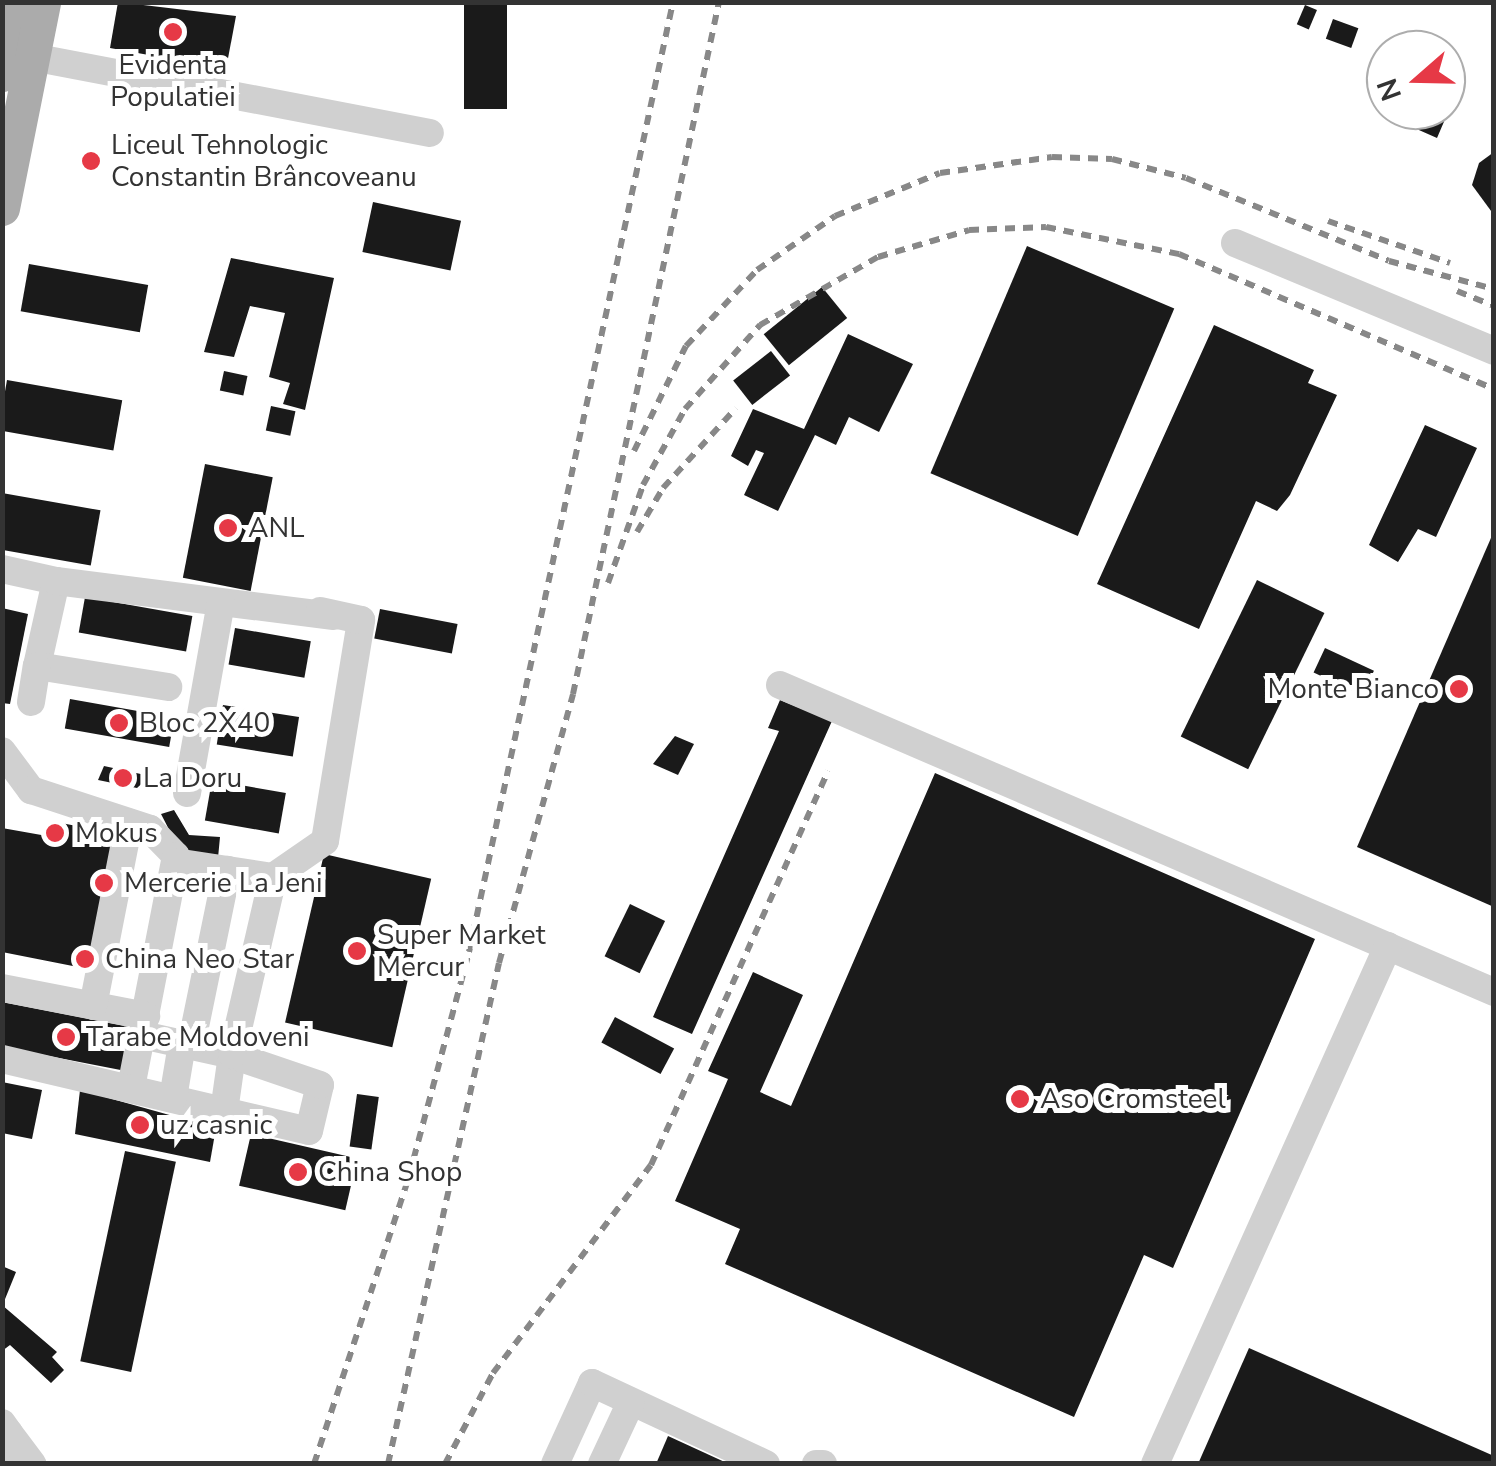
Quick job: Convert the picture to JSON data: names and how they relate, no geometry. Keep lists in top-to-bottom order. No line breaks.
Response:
{"places":["Evidenta Populatiei","Liceul Tehnologic Constantin Brâncoveanu","ANL","Monte Bianco","Bloc 2X40","La Doru","Mokus","Mercerie La Jeni","Super Market Mercur","China Neo Star","Tarabe Moldoveni","Aso Cromsteel","uz casnic","China Shop"],"north":"left"}
